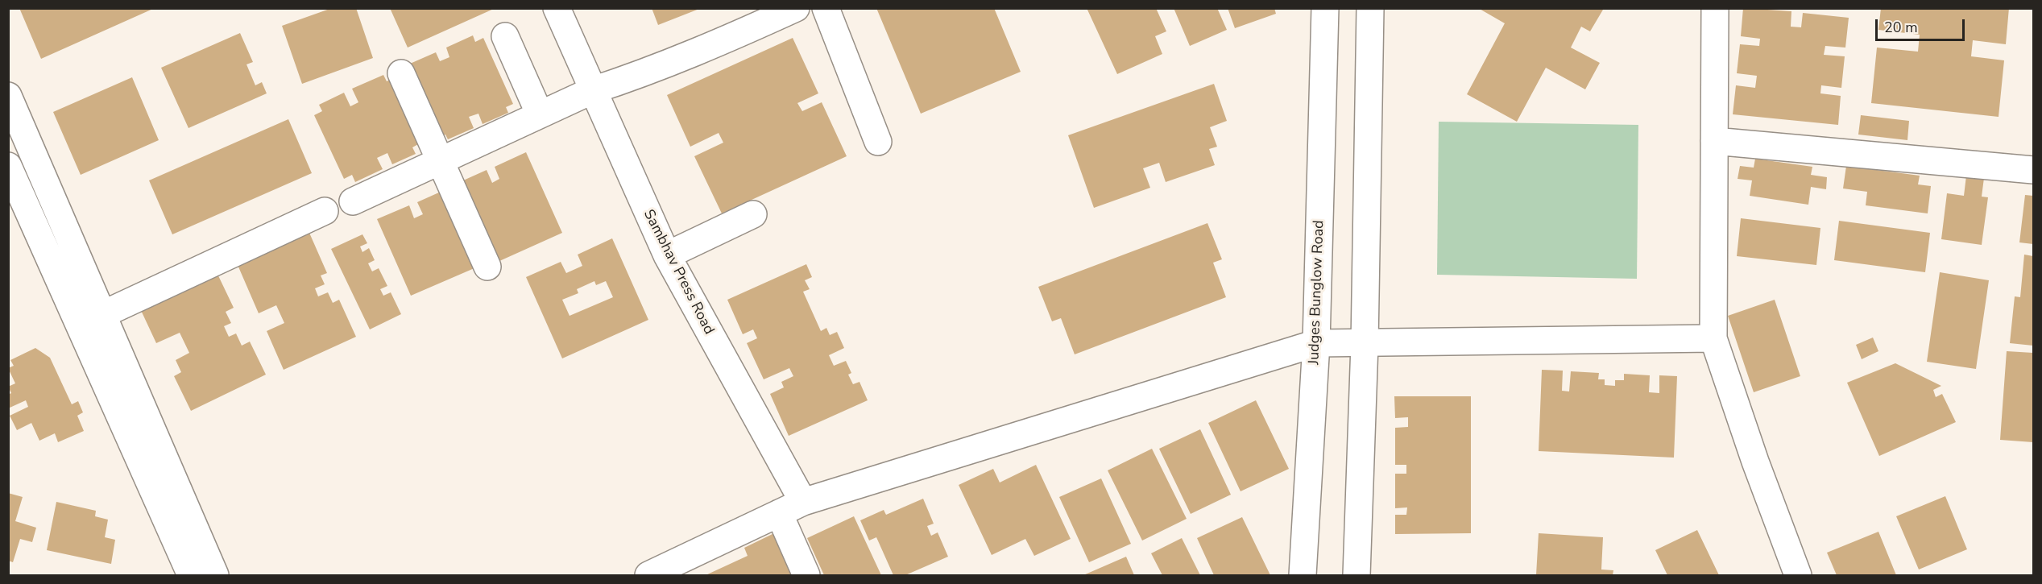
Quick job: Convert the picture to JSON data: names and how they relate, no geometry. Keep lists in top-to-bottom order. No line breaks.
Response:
{"streets":{"street":["Sambhav Press Road","Judges Bunglow Road"]},"scale_bar":"20 m"}
